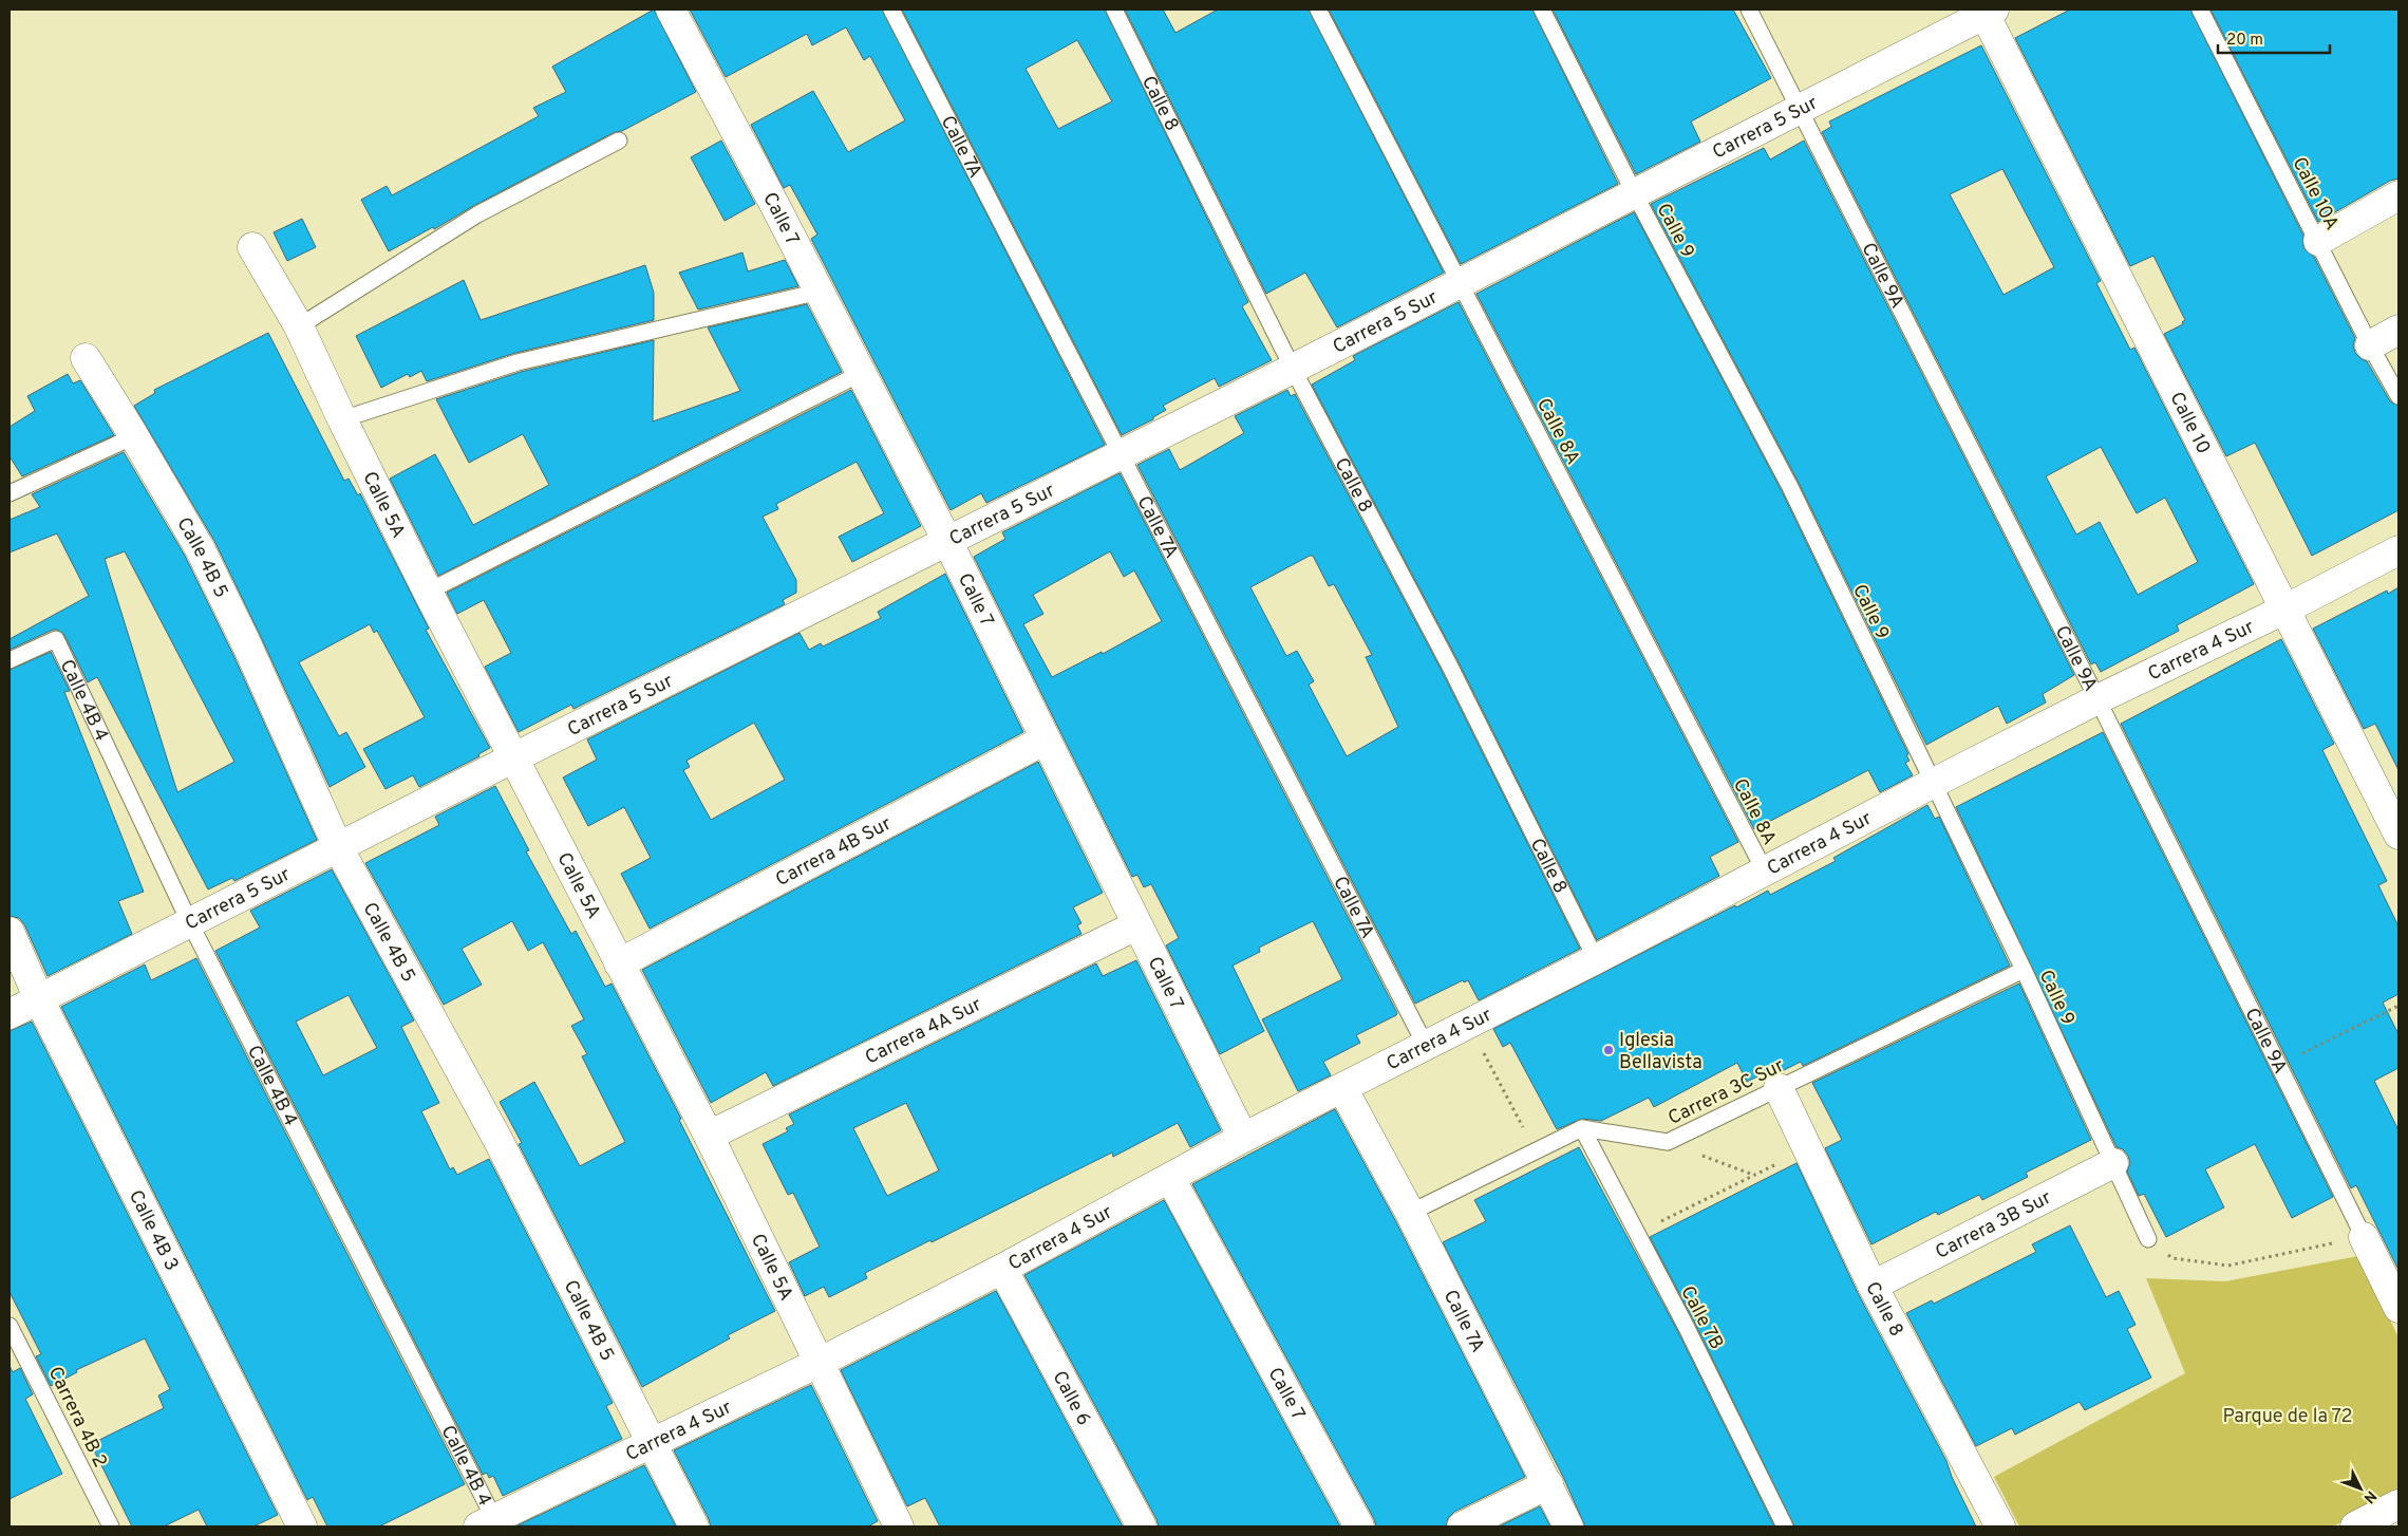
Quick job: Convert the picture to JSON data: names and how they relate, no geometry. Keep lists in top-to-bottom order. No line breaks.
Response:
{"streets":{"street":["Calle 8","Carrera 5 Sur","Calle 7A","Calle 7","Calle 9A","Calle 10","Calle 5A","Calle 4B 5","Carrera 4 Sur","Carrera 4B Sur","Carrera 4A Sur","Carrera 3B Sur","Calle 4B 3","Calle 6"],"lane":["Calle 10A","Calle 9","Calle 8A","Calle 4B 4","Carrera 3C Sur","Calle 7B","Carrera 4B 2"]},"crossings":[["Calle 8","Carrera 5 Sur"],["Calle 8","Carrera 4 Sur"],["Calle 8","Carrera 3C Sur"],["Calle 8","Carrera 3B Sur"],["Carrera 5 Sur","Calle 7A"],["Carrera 5 Sur","Calle 7"],["Carrera 5 Sur","Calle 9"],["Carrera 5 Sur","Calle 9A"],["Carrera 5 Sur","Calle 10"],["Carrera 5 Sur","Calle 8A"],["Carrera 5 Sur","Calle 5A"],["Carrera 5 Sur","Calle 4B 5"],["Carrera 5 Sur","Calle 4B 4"],["Carrera 5 Sur","Calle 4B 3"],["Calle 7A","Carrera 4 Sur"],["Calle 7","Carrera 4 Sur"],["Calle 7","Carrera 4B Sur"],["Calle 7","Carrera 4A Sur"],["Calle 9","Carrera 4 Sur"],["Calle 9","Carrera 3C Sur"],["Calle 9","Carrera 3B Sur"],["Calle 9A","Carrera 4 Sur"],["Calle 10","Carrera 4 Sur"],["Calle 8A","Carrera 4 Sur"],["Calle 5A","Carrera 4 Sur"],["Calle 5A","Carrera 4B Sur"],["Calle 5A","Carrera 4A Sur"],["Calle 4B 5","Carrera 4 Sur"],["Carrera 4 Sur","Calle 4B 4"],["Carrera 4 Sur","Calle 6"],["Carrera 3C Sur","Calle 7B"]],"parks":["Parque de la 72"],"places":["Iglesia Bellavista"],"scale_bar":"20 m","north":"bottom right"}
